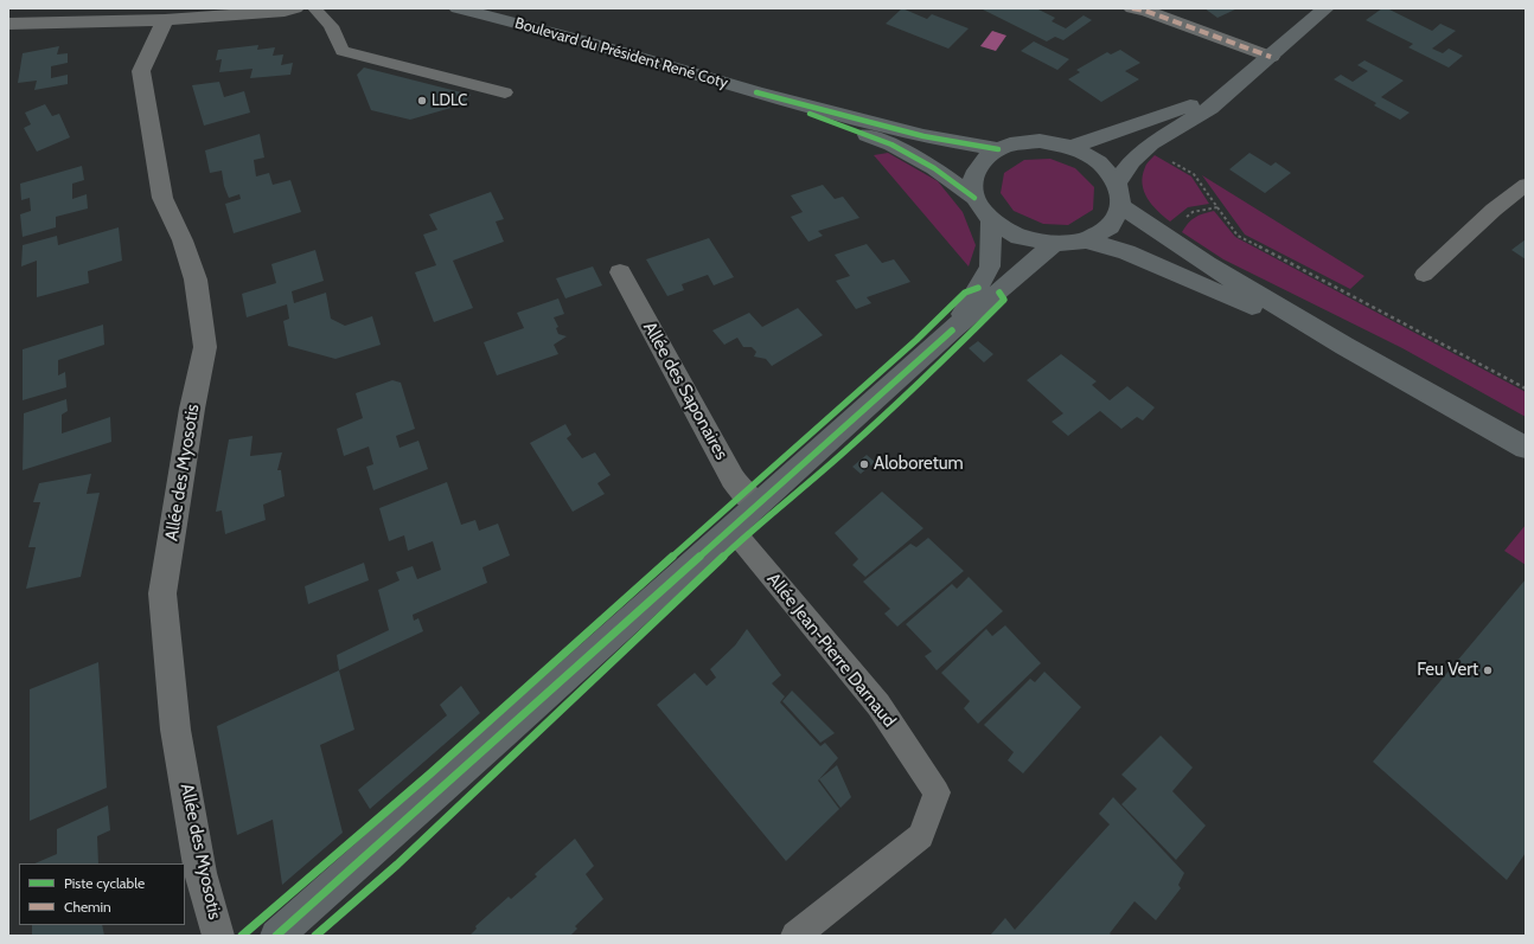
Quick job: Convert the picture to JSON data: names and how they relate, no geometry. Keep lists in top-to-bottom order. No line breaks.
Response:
{"streets":{"main road":["Boulevard du Président René Coty"],"street":["Allée des Saponaires","Allée des Myosotis"],"lane":["Allée Jean-Pierre Darnaud"]},"places":["LDLC","Aloboretum","Feu Vert"],"legend":["Piste cyclable","Chemin"]}
